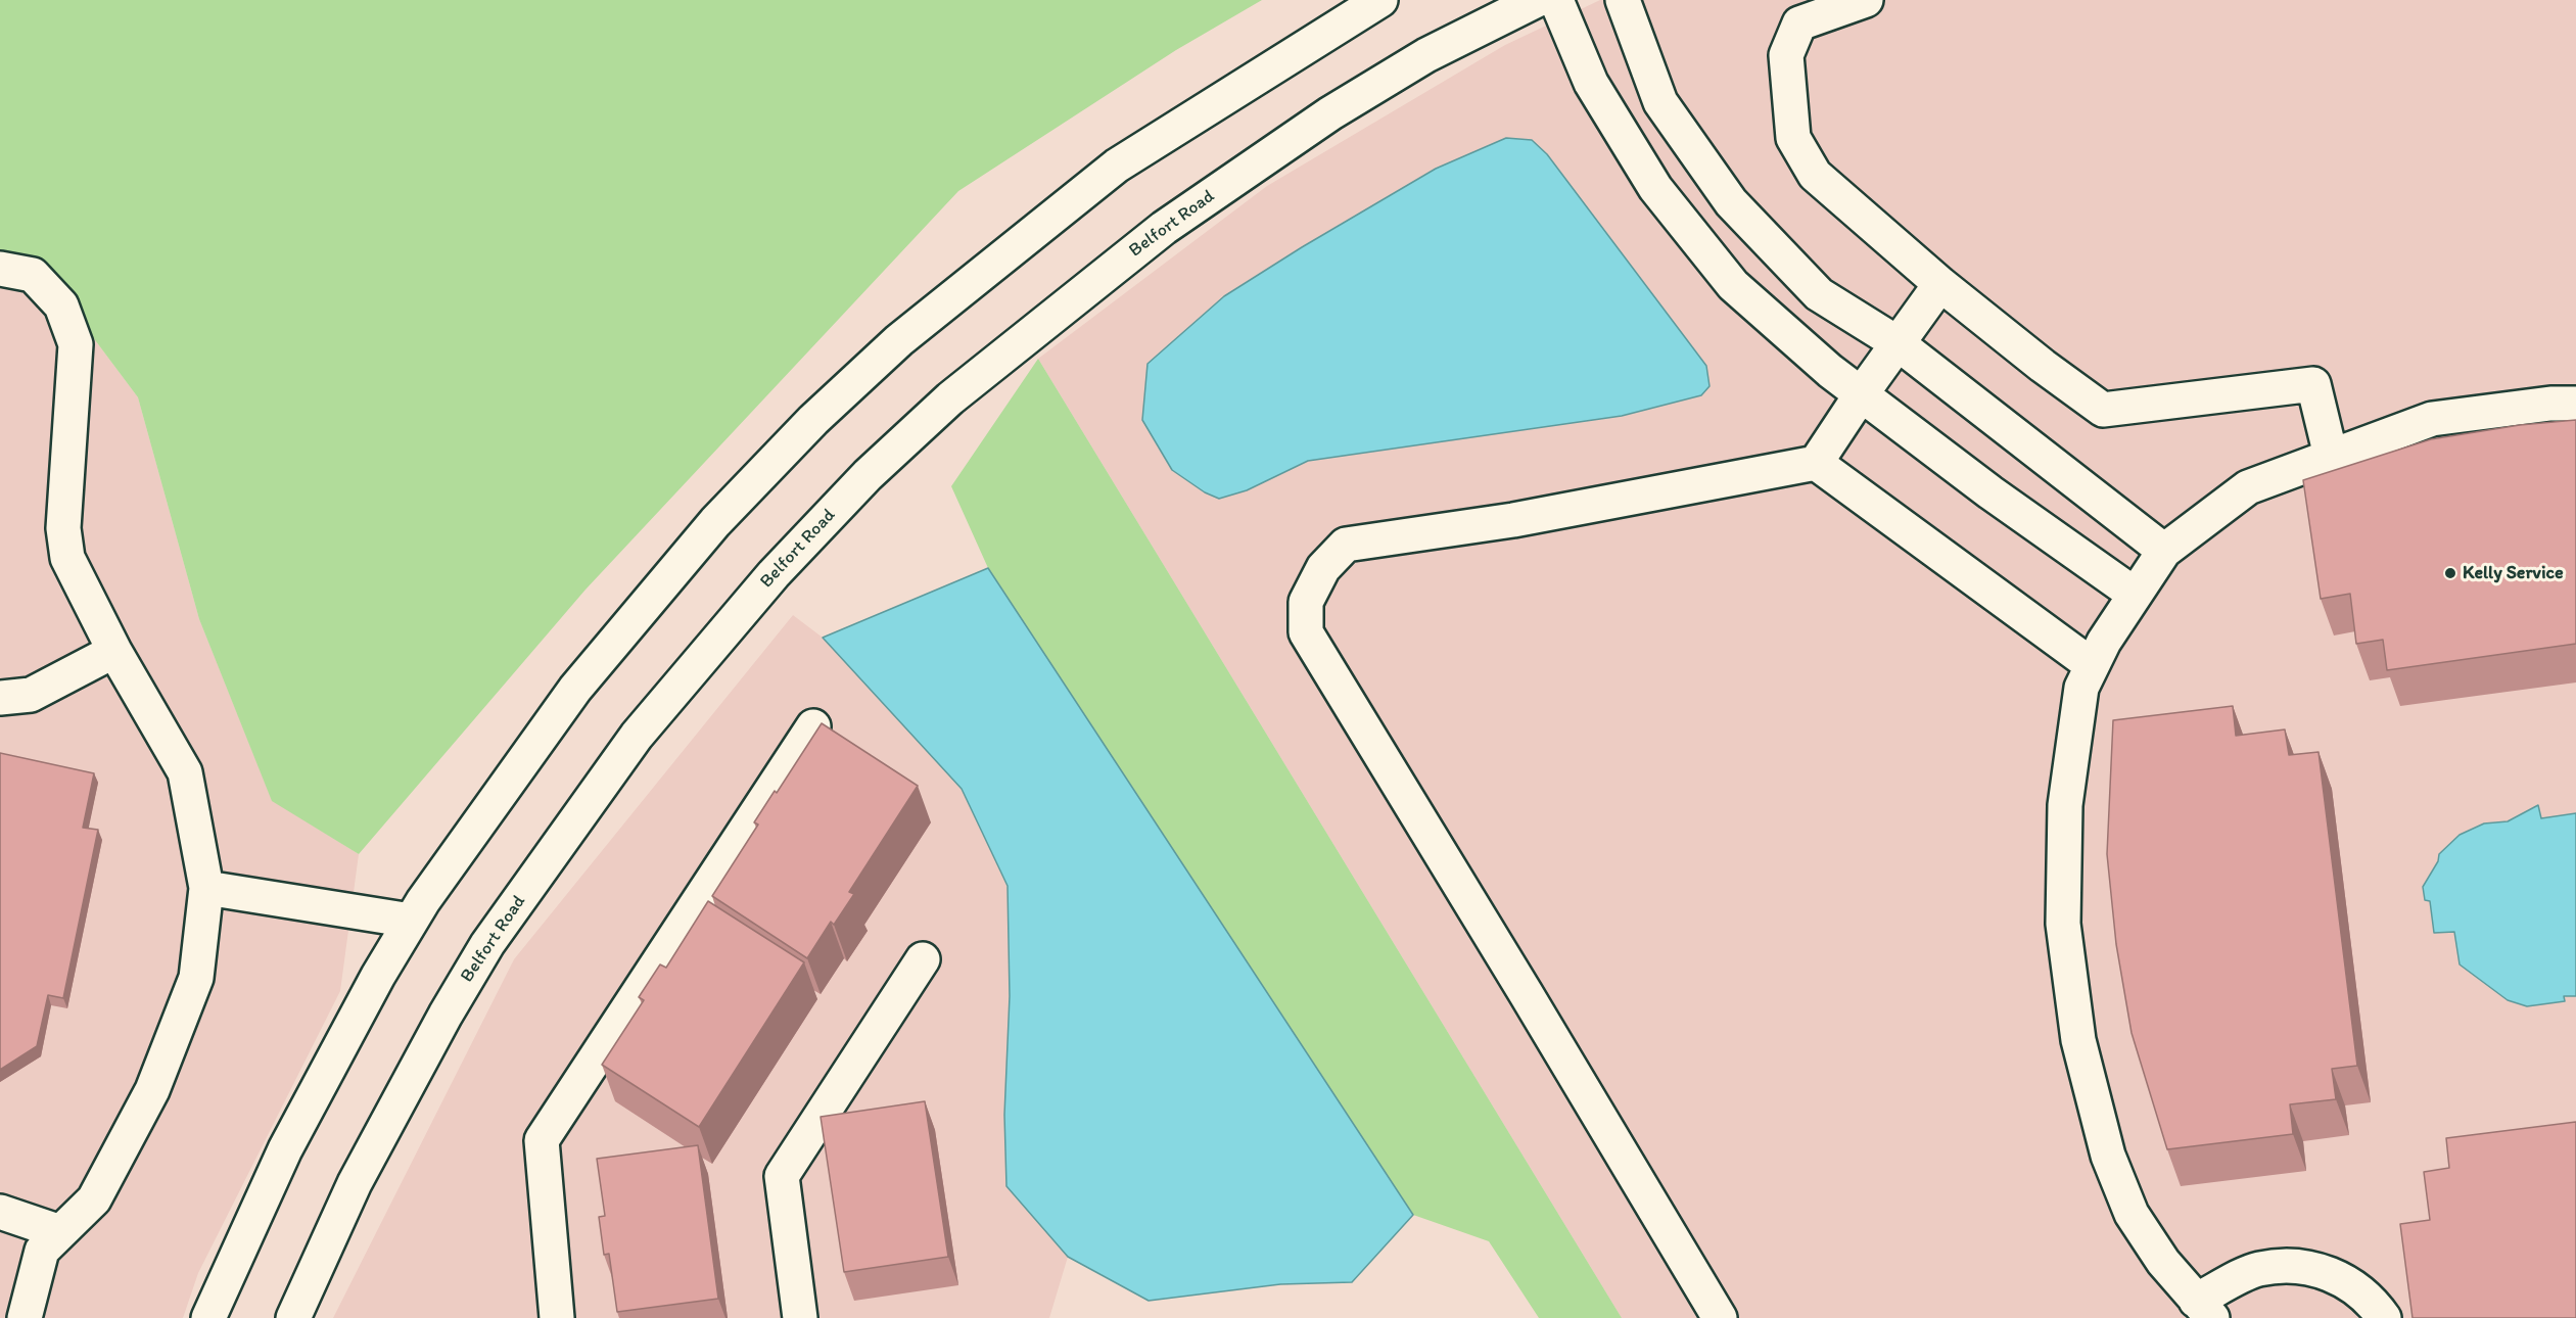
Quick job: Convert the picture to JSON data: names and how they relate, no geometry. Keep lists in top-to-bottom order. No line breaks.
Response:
{"streets":{"street":["Belfort Road"]},"places":["Kelly Service"]}
